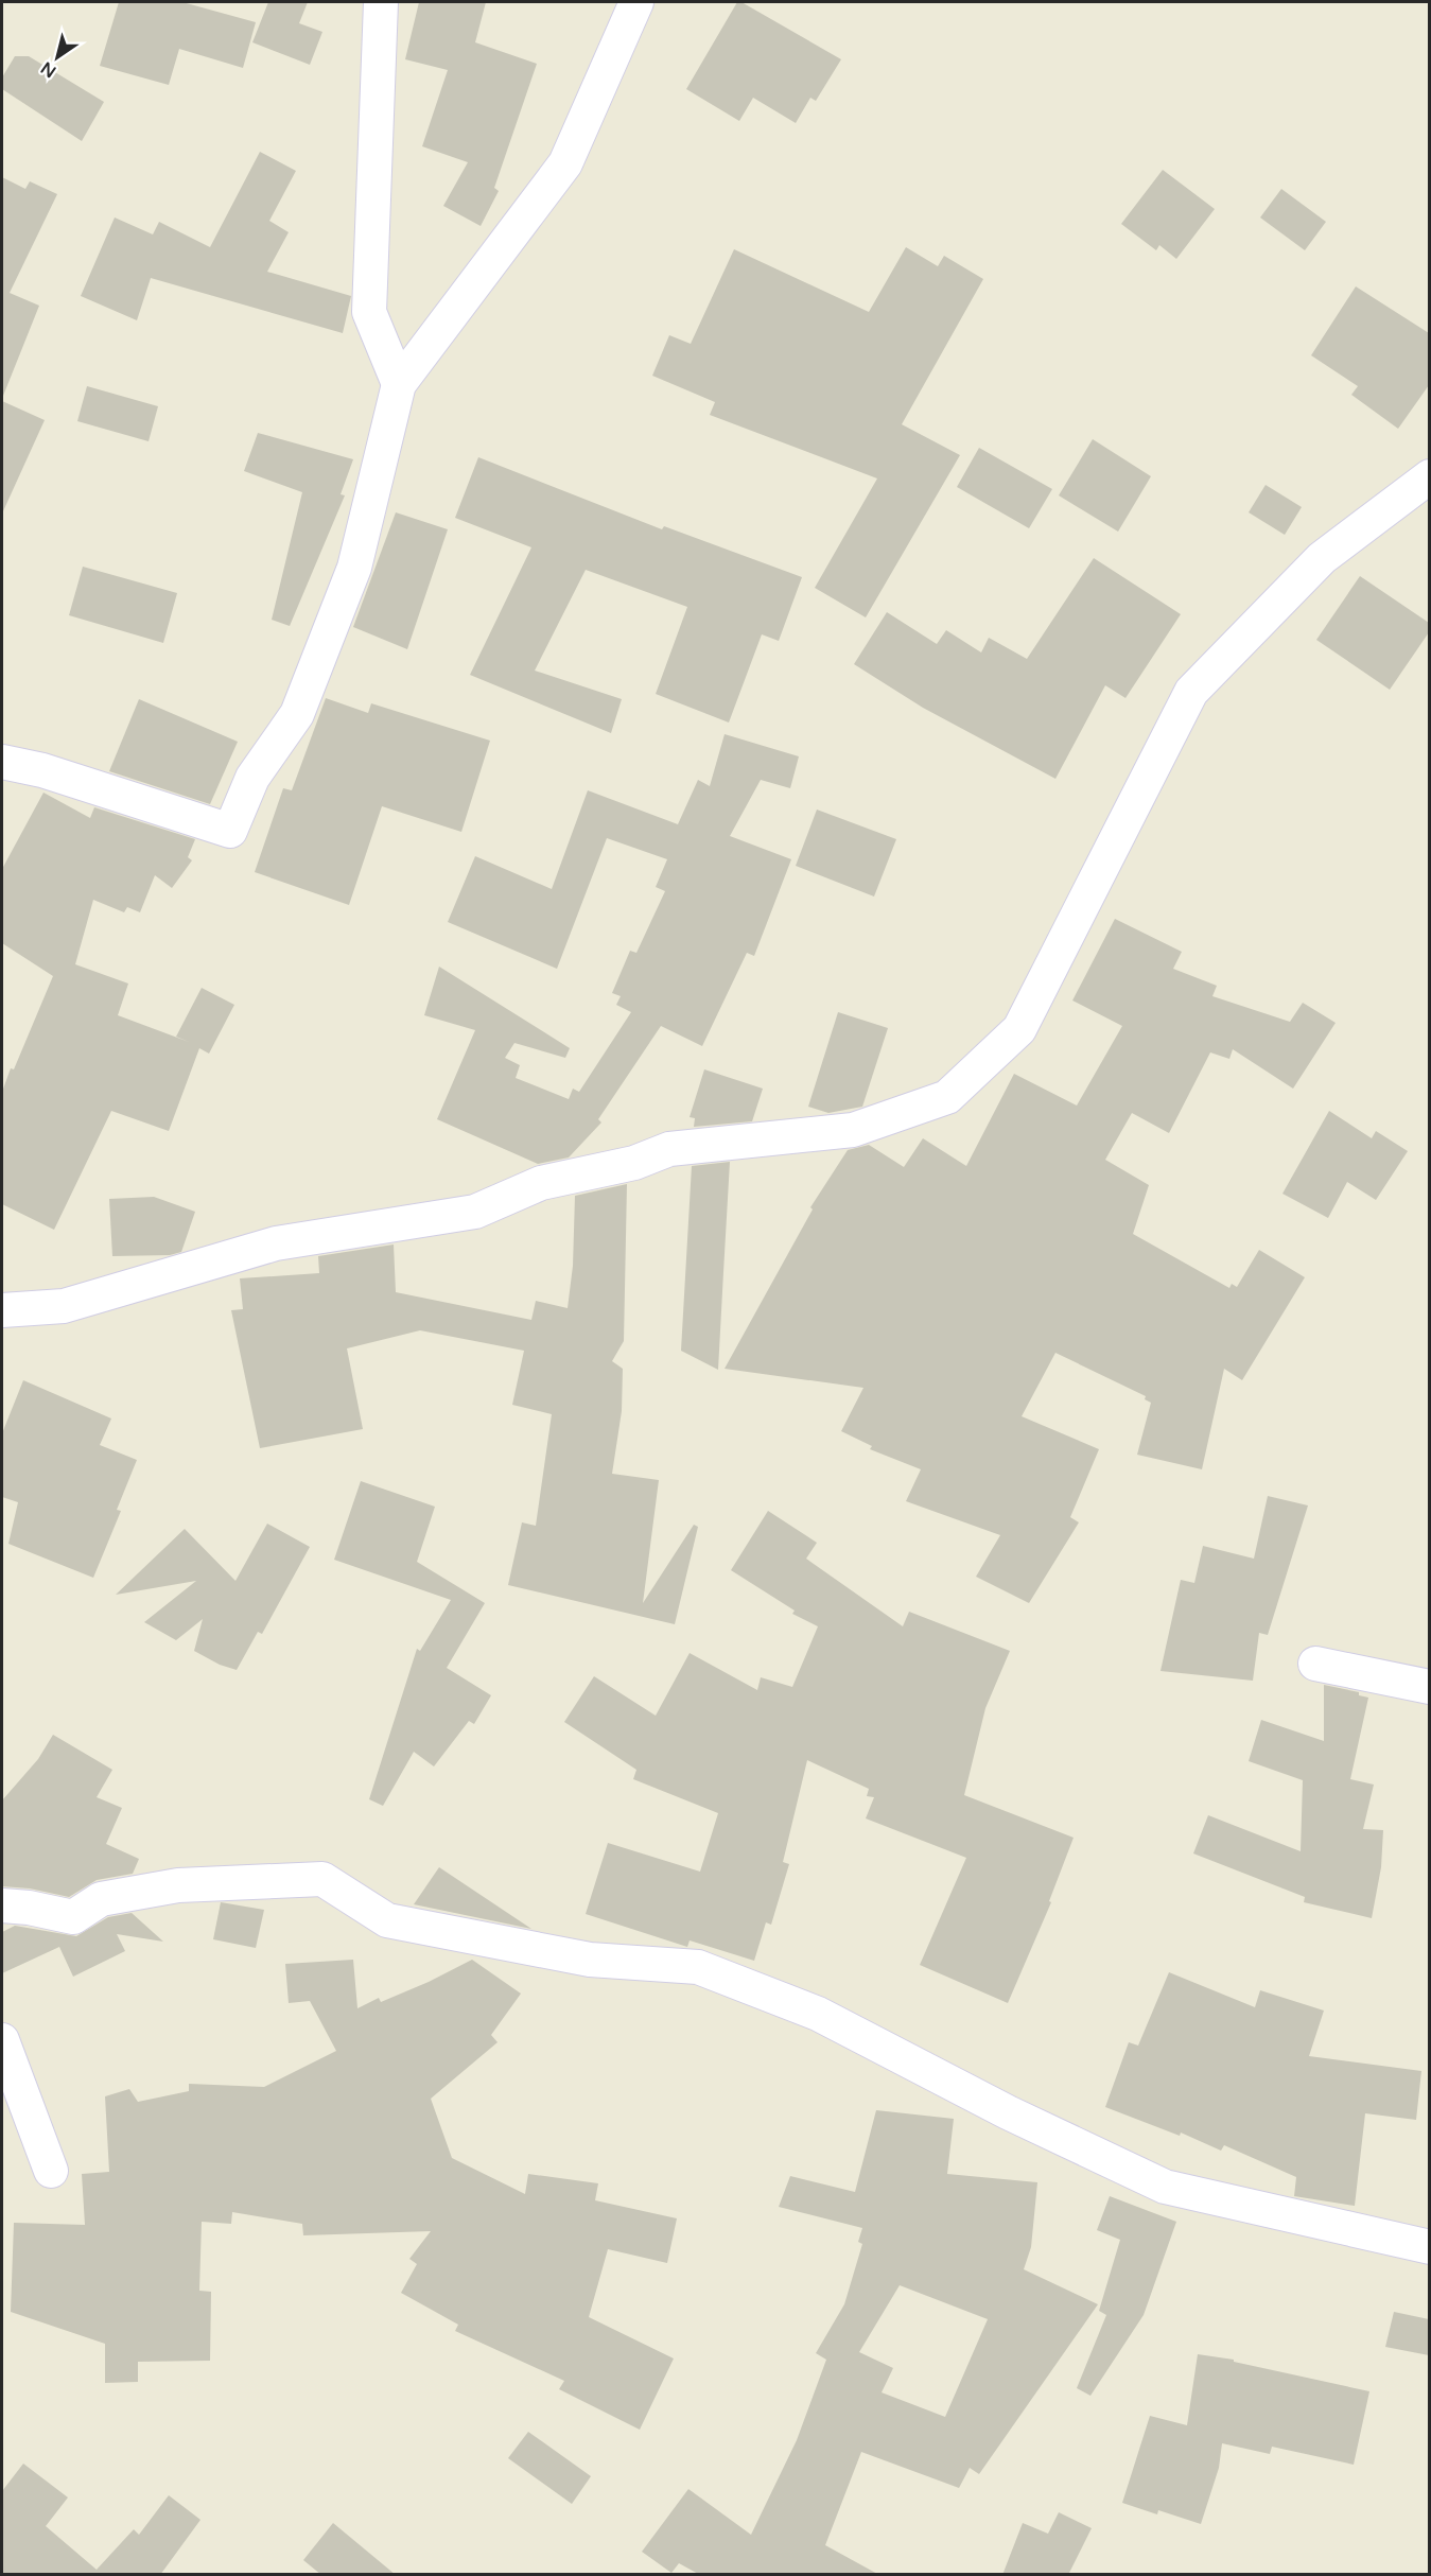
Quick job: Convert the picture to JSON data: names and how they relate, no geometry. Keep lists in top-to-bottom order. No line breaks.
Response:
{"north":"bottom left"}
